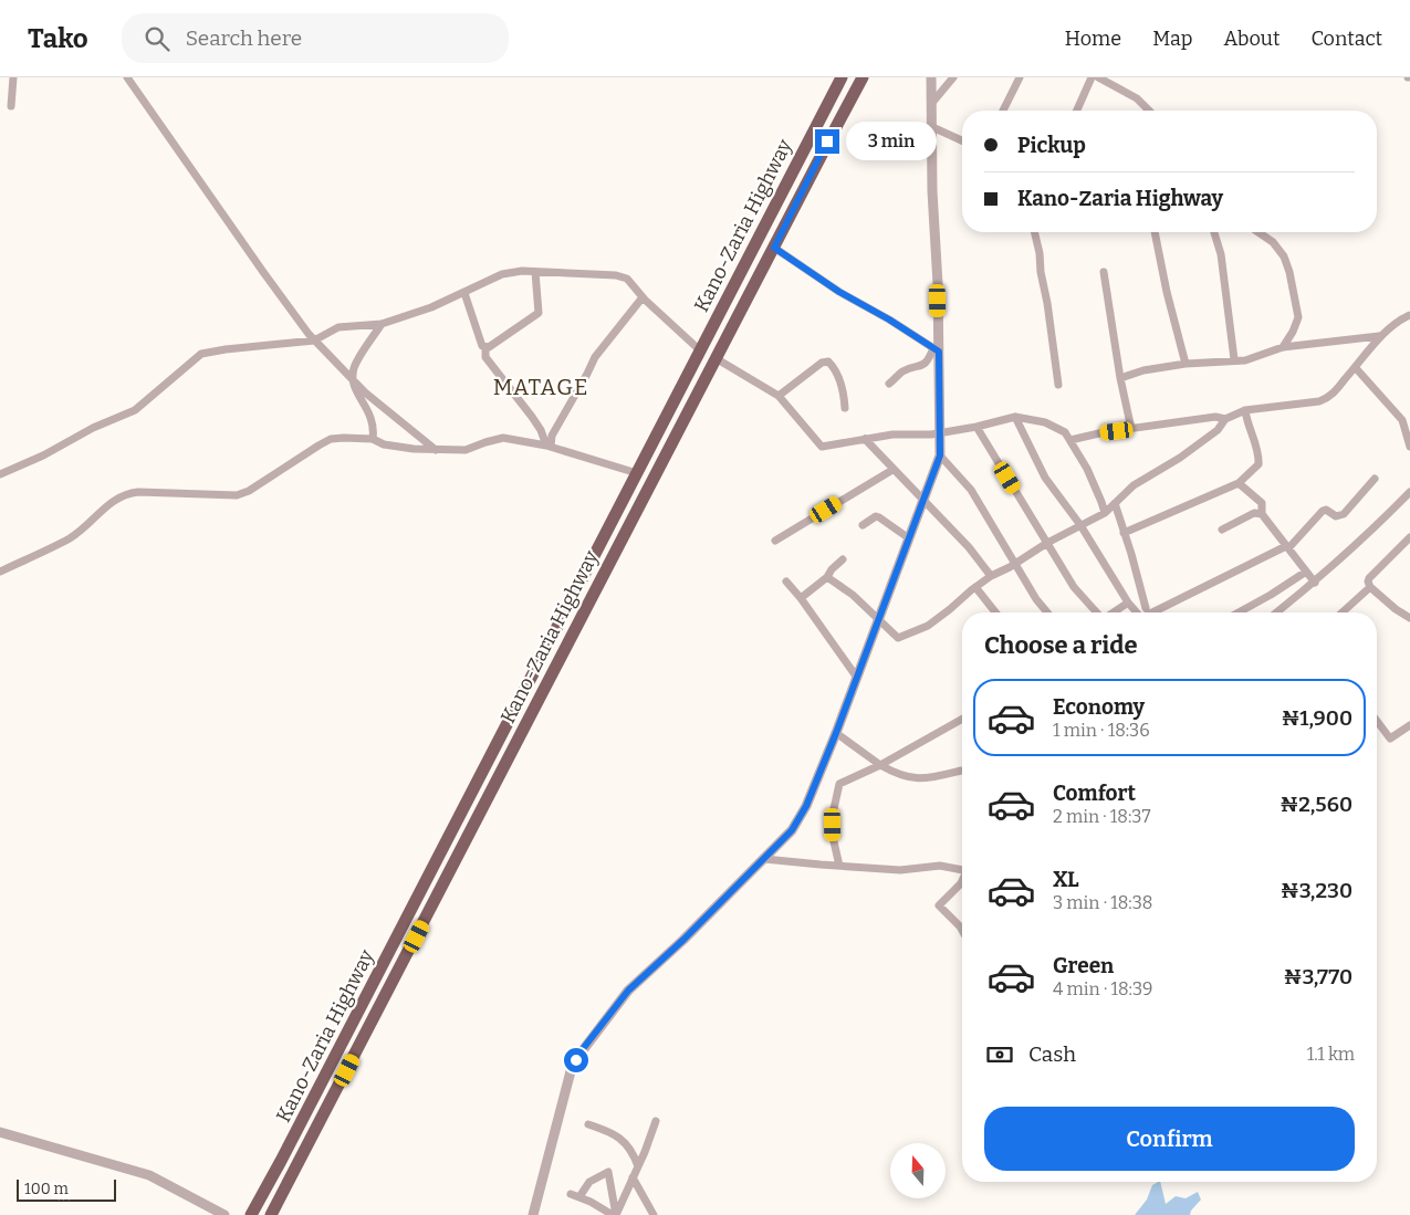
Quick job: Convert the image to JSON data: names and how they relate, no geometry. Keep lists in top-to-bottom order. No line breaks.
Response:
{"streets":{"highway":["Kano-Zaria Highway"]},"districts":["MATAGE"],"scale_bar":"100 m","north":"top","page":{"header":"Tako","search":"Search here","nav":["Home","Map","About","Contact"],"banner":["Pickup","Kano-Zaria Highway"],"bubble":"3 min","heading":"Choose a ride","list":[{"name":"Economy","note":"1 min · 18:36","value":"₦1,900"},{"name":"Comfort","note":"2 min · 18:37","value":"₦2,560"},{"name":"XL","note":"3 min · 18:38","value":"₦3,230"},{"name":"Green","note":"4 min · 18:39","value":"₦3,770"}],"pay":["Cash","1.1 km"],"buttons":"Confirm","scale":"100 m"}}
